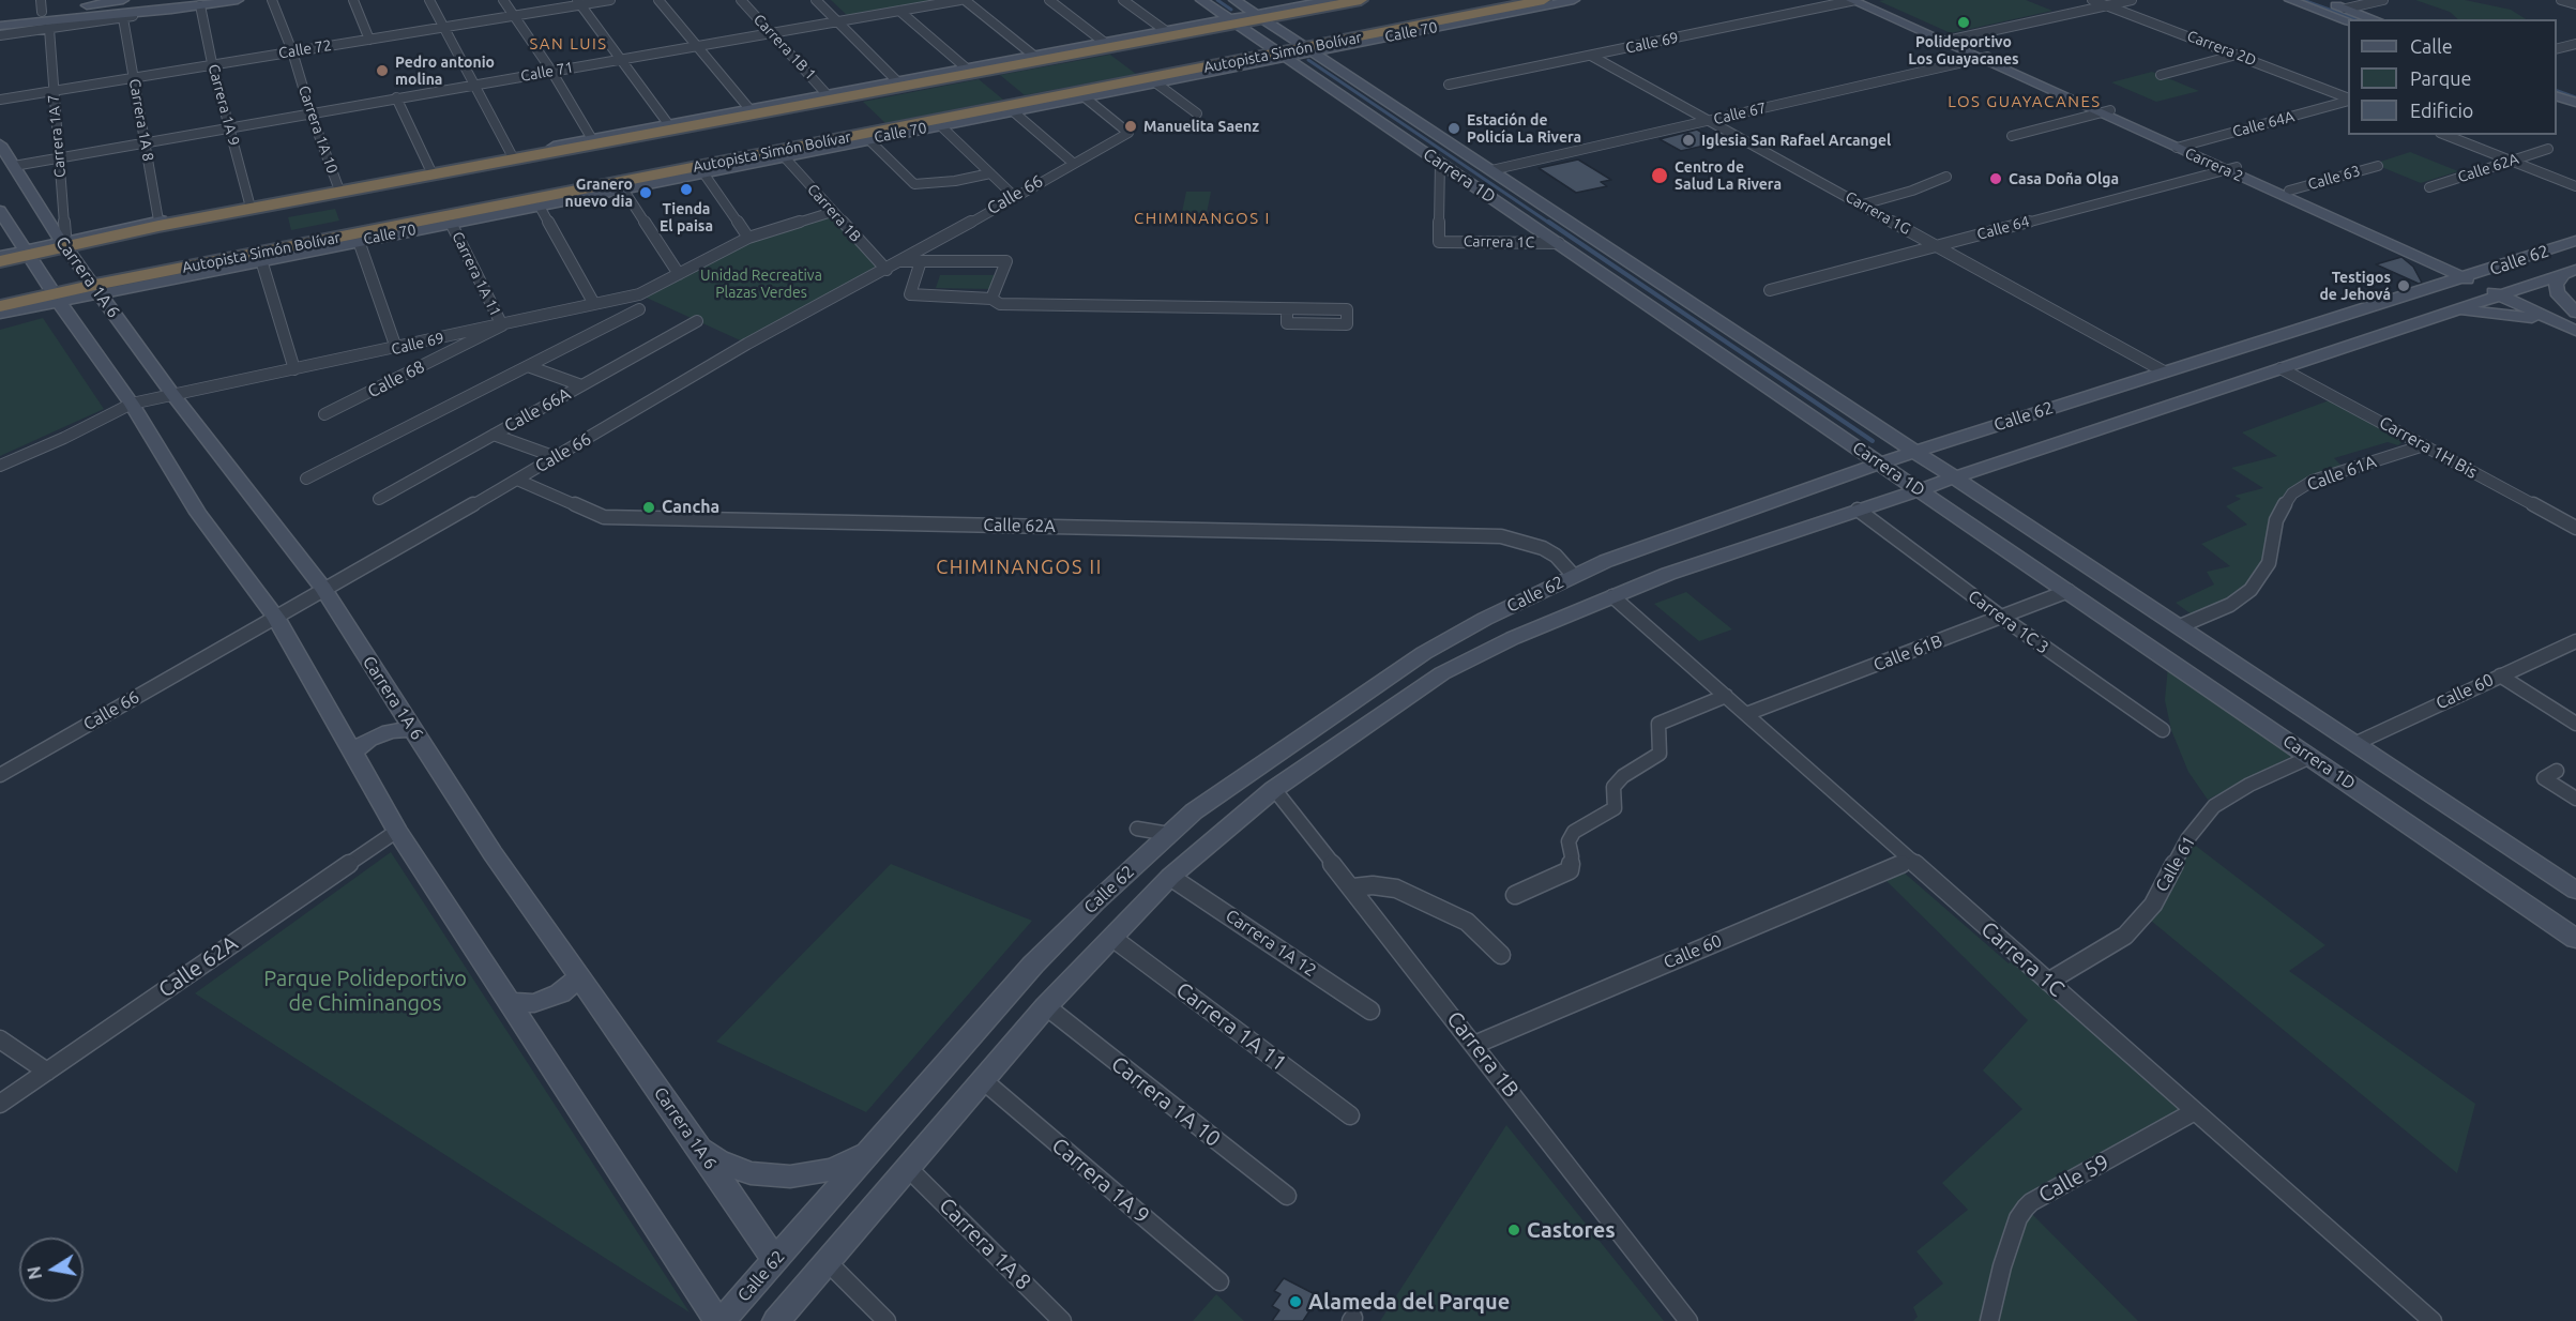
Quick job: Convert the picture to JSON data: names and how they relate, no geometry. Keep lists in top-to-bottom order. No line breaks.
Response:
{"streets":{"highway":["Autopista Simón Bolívar"],"street":["Calle 70","Calle 69","Carrera 1B 1","Carrera 2D","Calle 72","Calle 71","Carrera 1A 9","Calle 67","Carrera 1A 8","Calle 64A","Carrera 1A 10","Carrera 1A 7","Carrera 2","Calle 62A","Carrera 1D","Calle 63","Calle 66","Carrera 1B","Carrera 1G","Calle 64","Carrera 1C","Calle 62","Carrera 1A 11","Carrera 1A 6","Calle 68","Calle 66A","Carrera 1H Bis","Calle 61A","Carrera 1C 3","Calle 61B","Calle 60","Calle 61","Carrera 1A 12","Calle 59"]},"crossings":[["Calle 70","Autopista Simón Bolívar"],["Calle 70","Carrera 1D"],["Calle 70","Calle 66"],["Calle 70","Carrera 1B"],["Calle 70","Carrera 1A 11"],["Calle 70","Carrera 1A 6"],["Calle 69","Carrera 2"],["Calle 69","Carrera 1G"],["Calle 69","Carrera 1A 6"],["Calle 69","Calle 68"],["Carrera 1B 1","Calle 71"],["Calle 72","Carrera 1A 9"],["Calle 72","Carrera 1A 8"],["Calle 72","Carrera 1A 10"],["Calle 72","Carrera 1A 7"],["Autopista Simón Bolívar","Carrera 1D"],["Autopista Simón Bolívar","Calle 66"],["Autopista Simón Bolívar","Carrera 1A 11"],["Autopista Simón Bolívar","Carrera 1A 6"],["Calle 71","Carrera 1A 9"],["Calle 71","Carrera 1A 8"],["Calle 71","Carrera 1A 10"],["Calle 71","Carrera 1A 7"],["Calle 71","Carrera 1A 6"],["Carrera 1A 9","Calle 62"],["Calle 67","Carrera 2"],["Calle 67","Carrera 1D"],["Calle 67","Carrera 1G"],["Carrera 1A 8","Calle 62"],["Calle 64A","Carrera 2"],["Carrera 1A 10","Calle 62"],["Carrera 1A 7","Carrera 1A 6"],["Carrera 2","Calle 63"],["Carrera 2","Calle 64"],["Carrera 2","Calle 62"],["Calle 62A","Calle 66"],["Calle 62A","Calle 62"],["Calle 62A","Carrera 1A 6"],["Carrera 1D","Carrera 1C"],["Carrera 1D","Calle 62"],["Carrera 1D","Calle 61A"],["Carrera 1D","Calle 61B"],["Carrera 1D","Calle 60"],["Carrera 1D","Calle 61"],["Calle 66","Carrera 1B"],["Calle 66","Carrera 1A 6"],["Carrera 1B","Calle 62"],["Carrera 1B","Calle 60"],["Carrera 1G","Calle 64"],["Carrera 1G","Calle 62"],["Carrera 1C","Calle 62"],["Carrera 1C","Calle 61B"],["Carrera 1C","Calle 60"],["Carrera 1C","Calle 61"],["Carrera 1C","Calle 59"],["Calle 62","Carrera 1A 11"],["Calle 62","Carrera 1A 6"],["Calle 62","Carrera 1H Bis"],["Calle 62","Carrera 1C 3"],["Calle 62","Carrera 1A 12"],["Carrera 1A 11","Calle 68"],["Carrera 1H Bis","Calle 61A"],["Carrera 1C 3","Calle 61B"]],"districts":["SAN LUIS","LOS GUAYACANES","CHIMINANGOS I","CHIMINANGOS II"],"parks":["Unidad Recreativa Plazas Verdes","Parque Polideportivo de Chiminangos"],"places":["Polideportivo Los Guayacanes","Pedro antonio molina","Manuelita Saenz","Estación de Policía La Rivera","Iglesia San Rafael Arcangel","Centro de Salud La Rivera","Casa Doña Olga","Tienda El paisa","Granero nuevo dia","Testigos de Jehová","Cancha","Castores","Alameda del Parque"],"legend":["Calle","Parque","Edificio"],"north":"left"}
